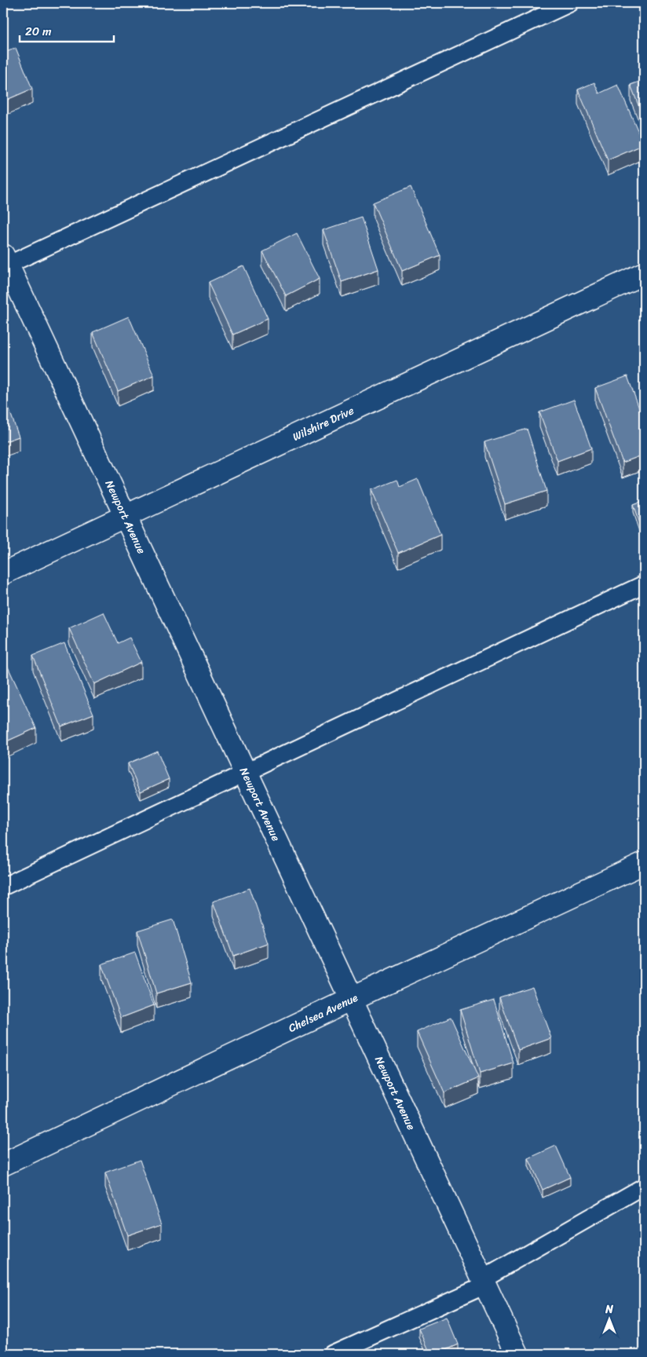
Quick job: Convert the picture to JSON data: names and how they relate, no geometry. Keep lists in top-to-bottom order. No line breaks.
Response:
{"streets":{"street":["Wilshire Drive","Newport Avenue","Chelsea Avenue"]},"crossings":[["Wilshire Drive","Newport Avenue"],["Newport Avenue","Chelsea Avenue"]],"scale_bar":"20 m","north":"top"}
